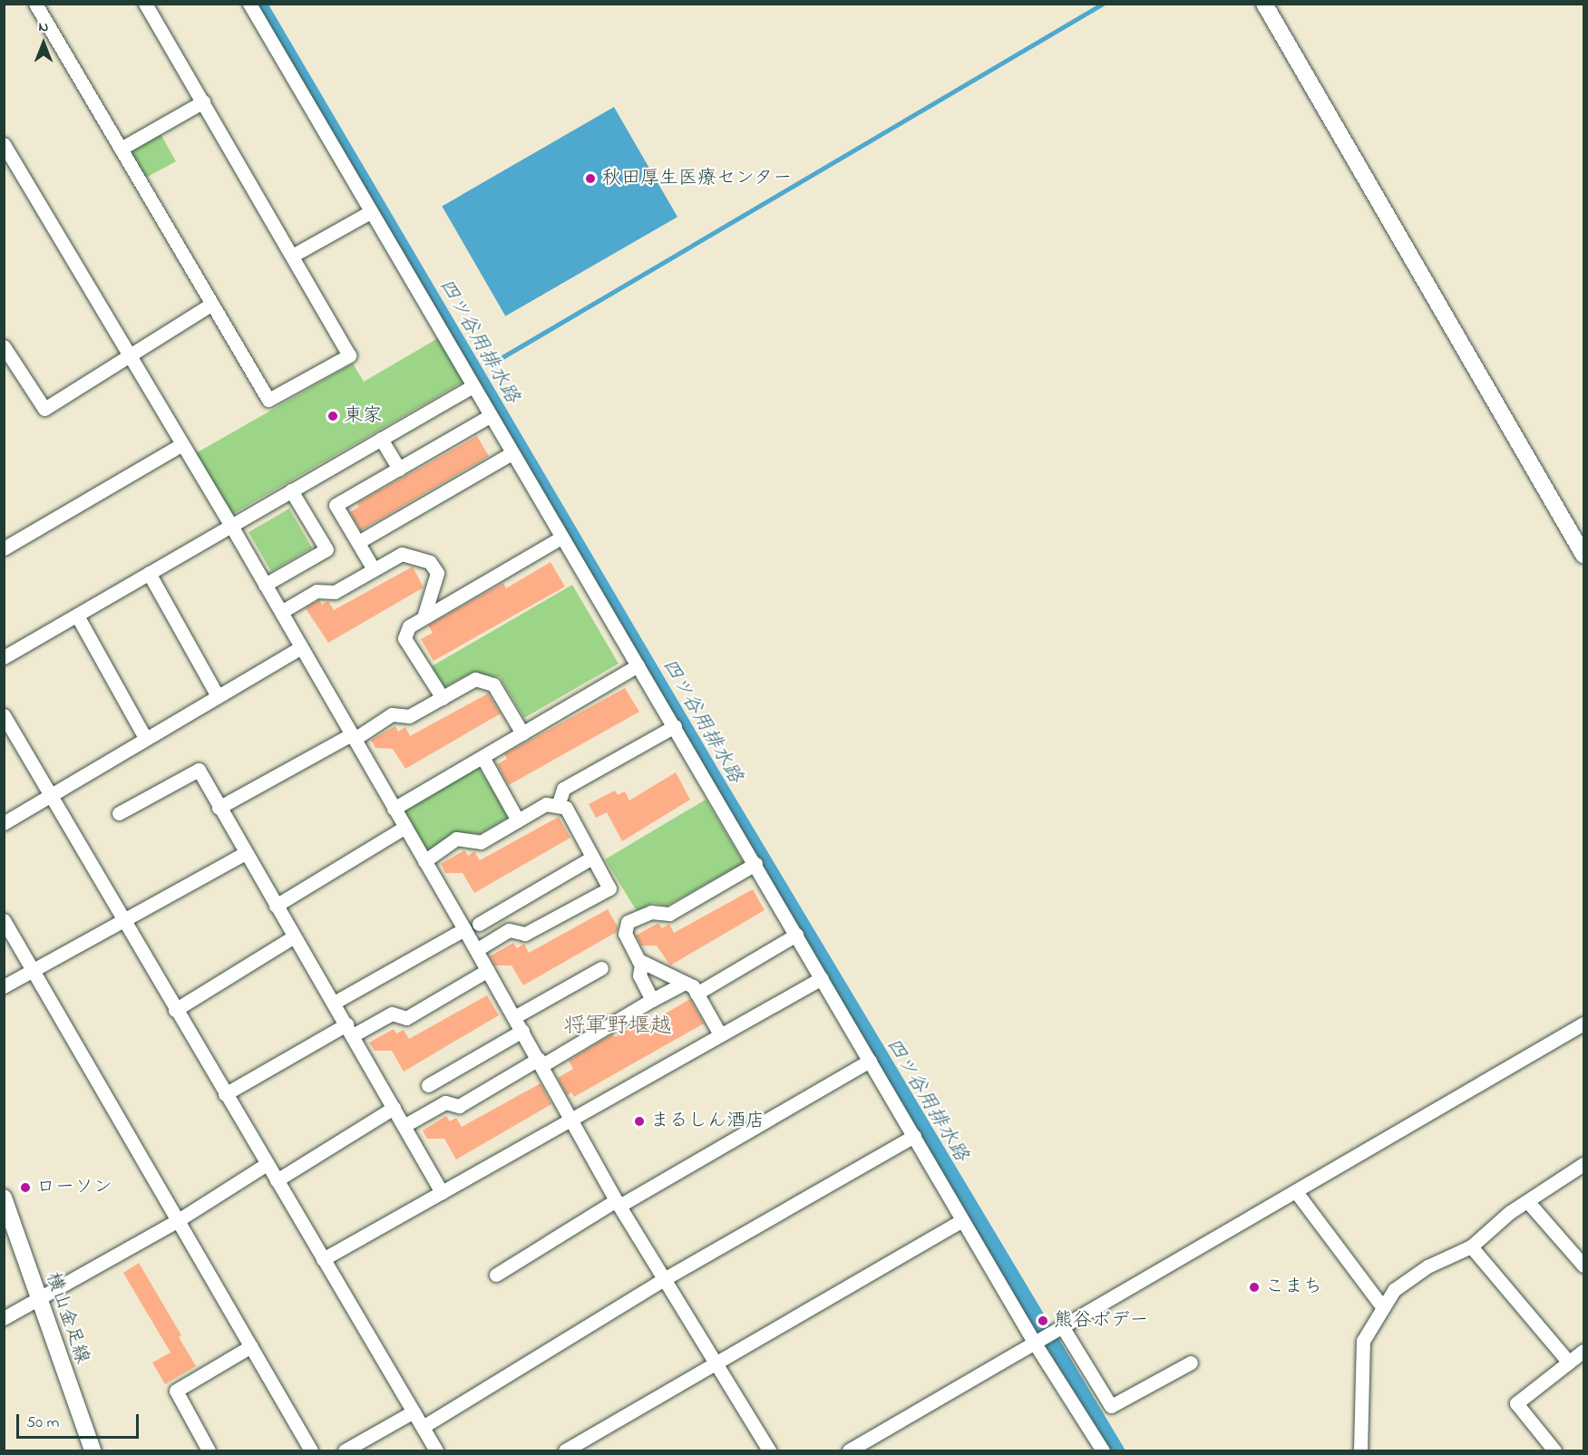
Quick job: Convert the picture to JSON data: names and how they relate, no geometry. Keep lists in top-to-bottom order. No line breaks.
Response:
{"streets":{"street":["横山金足線"]},"districts":["将軍野堰越"],"water":["四ツ谷用排水路"],"places":["秋田厚生医療センター","東家","まるしん酒店","ローソン","こまち","熊谷ボデー"],"scale_bar":"50 m","north":"top"}
